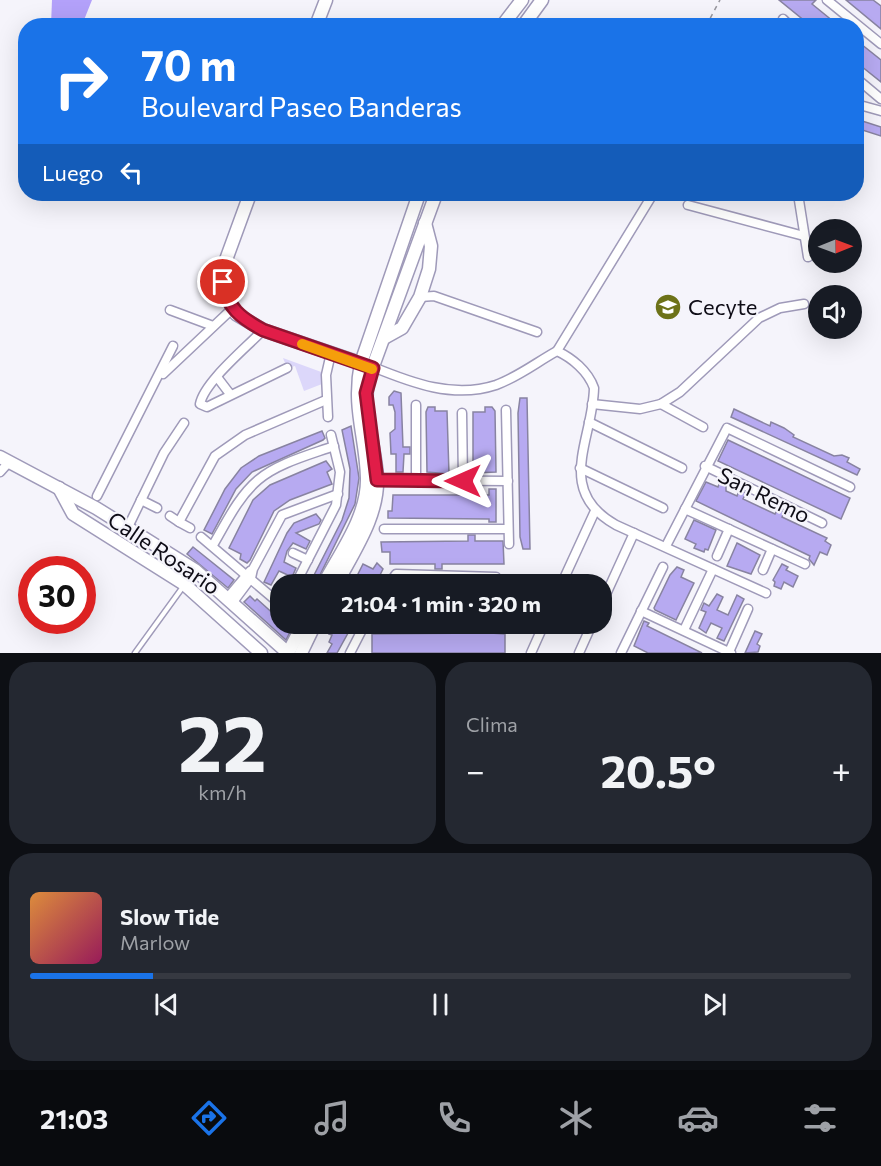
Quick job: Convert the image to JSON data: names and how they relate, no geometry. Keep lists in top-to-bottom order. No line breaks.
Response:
{"streets":{"main road":["Calle Rosario"],"street":["San Remo"]},"places":{"school or university":["Cecyte"]},"north":"right","page":{"turn":["70 m","Boulevard Paseo Banderas"],"then":"Luego","limit":"30","trip":"21:04 · 1 min · 320 m","tile":[["22","km/h"],"Clima"],"heat":["−","20.5°","+"],"song":["Slow Tide","Marlow"],"tabs":"21:03"}}
